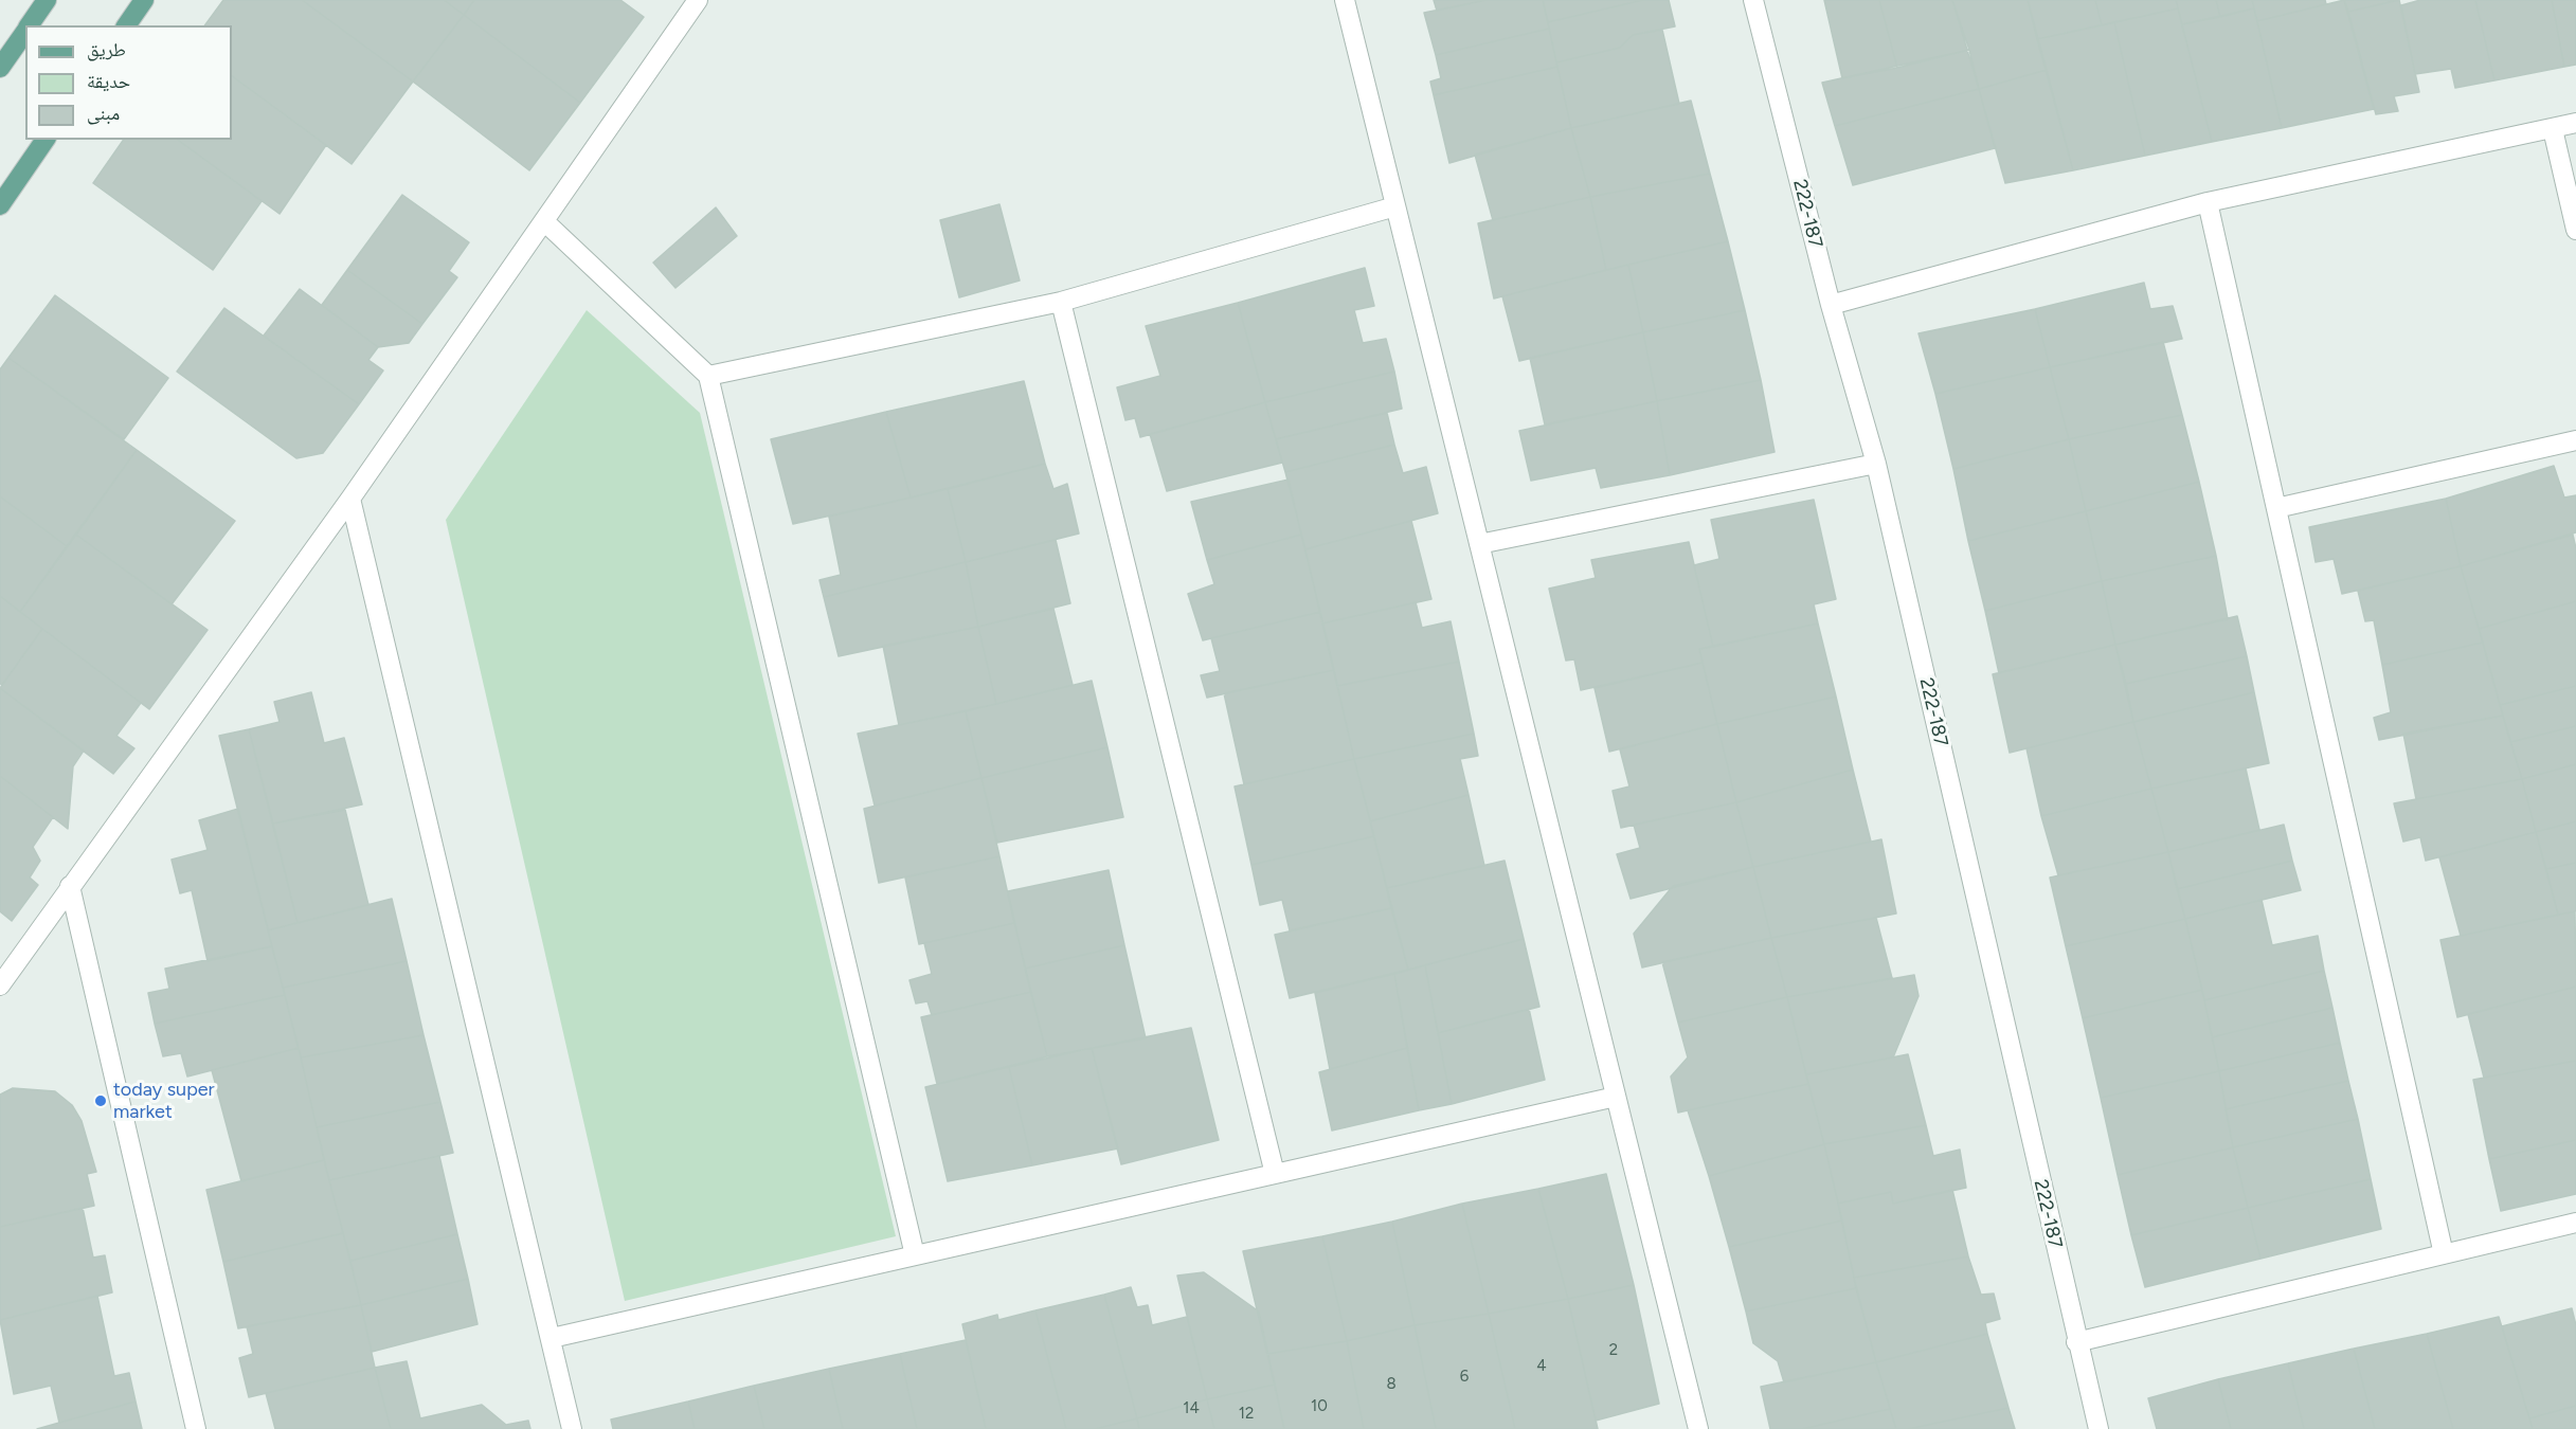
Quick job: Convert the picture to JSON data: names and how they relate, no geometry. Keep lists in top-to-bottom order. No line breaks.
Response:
{"streets":{"street":["222-187"]},"places":["today super market"],"house_numbers":["2","4","6","8","10","14","12"],"legend":["طريق","حديقة","مبنى"]}
